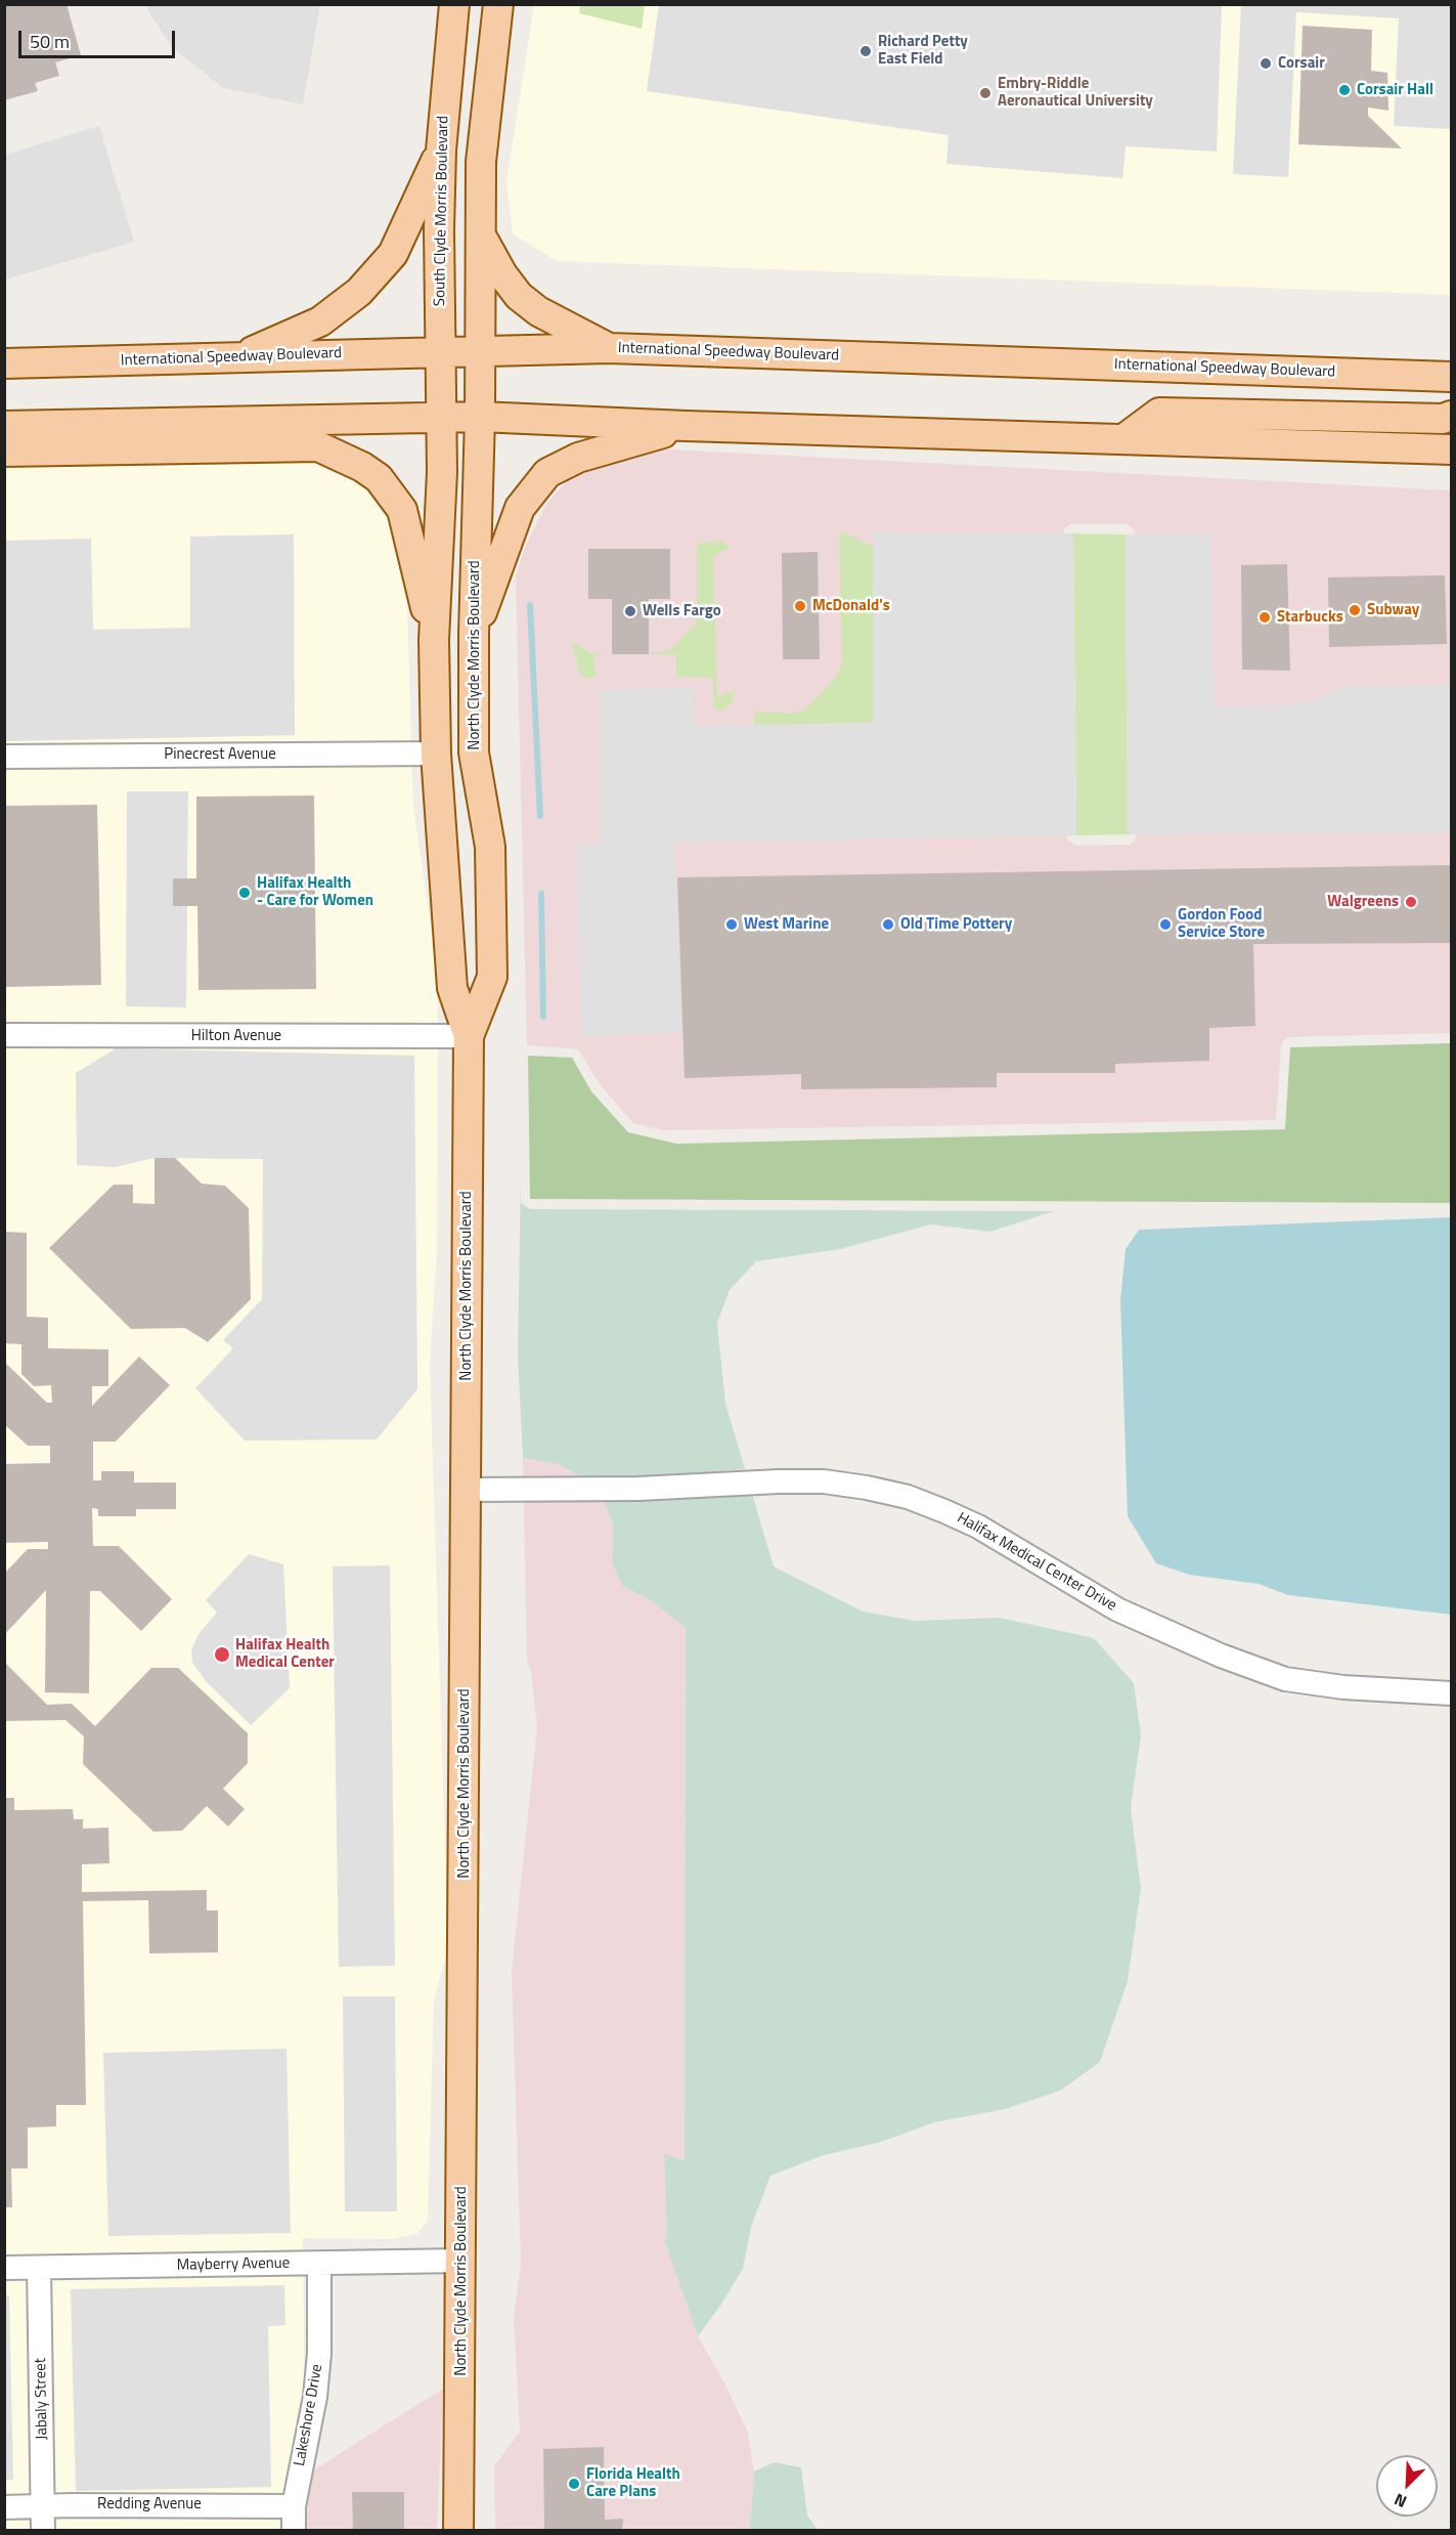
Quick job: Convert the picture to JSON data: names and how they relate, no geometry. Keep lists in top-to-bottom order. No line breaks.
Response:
{"streets":{"main road":["South Clyde Morris Boulevard","International Speedway Boulevard","North Clyde Morris Boulevard"],"street":["Pinecrest Avenue","Hilton Avenue","Halifax Medical Center Drive","Mayberry Avenue","Jabaly Street","Lakeshore Drive","Redding Avenue"]},"crossings":[["South Clyde Morris Boulevard","International Speedway Boulevard"],["South Clyde Morris Boulevard","North Clyde Morris Boulevard"],["North Clyde Morris Boulevard","Pinecrest Avenue"],["North Clyde Morris Boulevard","Hilton Avenue"],["North Clyde Morris Boulevard","Halifax Medical Center Drive"],["North Clyde Morris Boulevard","Mayberry Avenue"],["Mayberry Avenue","Jabaly Street"],["Mayberry Avenue","Lakeshore Drive"],["Jabaly Street","Redding Avenue"],["Lakeshore Drive","Redding Avenue"]],"places":["Richard Petty East Field","Corsair","Corsair Hall","Embry-Riddle Aeronautical University","McDonald's","Subway","Wells Fargo","Starbucks","Halifax Health - Care for Women","Walgreens","West Marine","Old Time Pottery","Gordon Food Service Store","Halifax Health Medical Center","Florida Health Care Plans"],"scale_bar":"50 m","north":"bottom left"}
